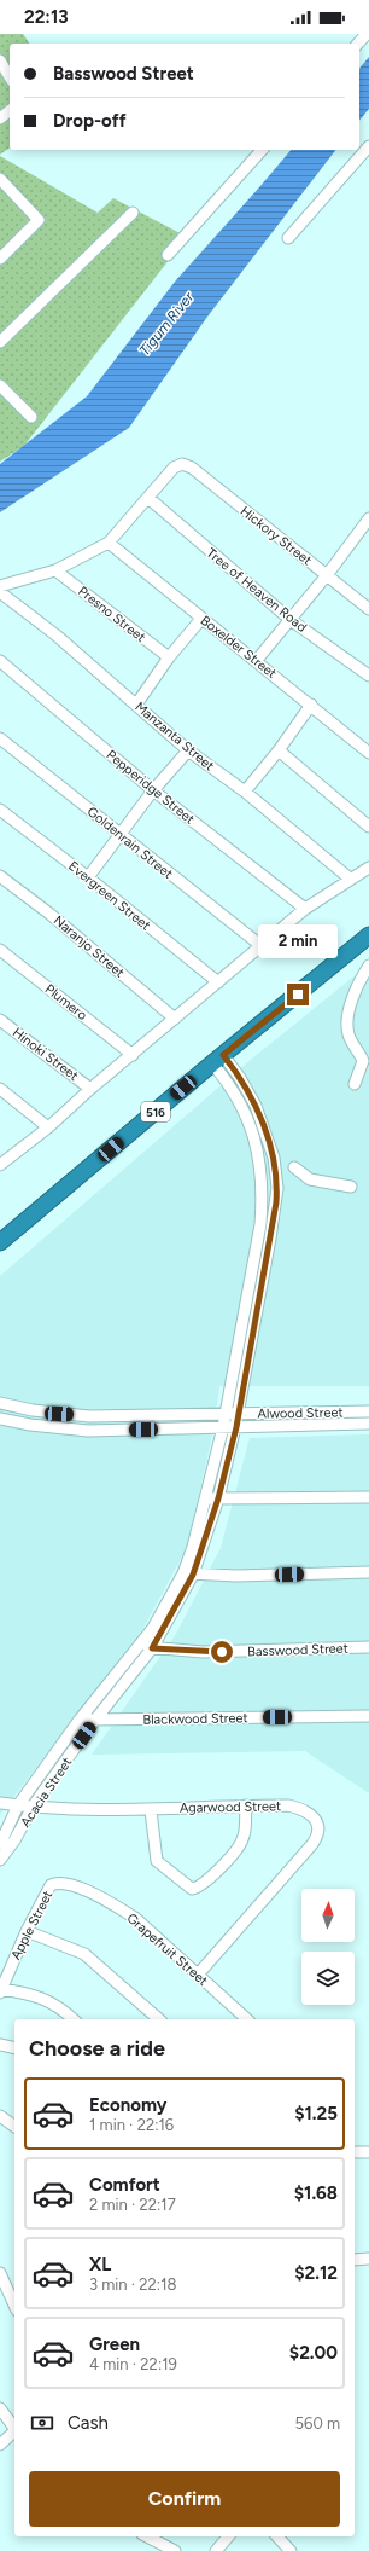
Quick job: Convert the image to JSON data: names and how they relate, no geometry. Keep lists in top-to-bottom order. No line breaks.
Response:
{"streets":{"highway":["516"],"street":["Hickory Street","Tree of Heaven Road","Presno Street","Boxelder Street","Manzanta Street","Pepperidge Street","Goldenrain Street","Evergreen Street","Naranjo Street","Plumero","Hinoki Street","Alwood Street","Basswood Street","Blackwood Street","Acacia Street","Agarwood Street","Apple Street","Grapefruit Street"]},"crossings":[["Hickory Street","Tree of Heaven Road"],["516","Acacia Street"],["Alwood Street","Acacia Street"],["Basswood Street","Acacia Street"],["Blackwood Street","Acacia Street"],["Acacia Street","Agarwood Street"],["Agarwood Street","Grapefruit Street"],["Apple Street","Grapefruit Street"]],"water":["Tigum River"],"north":"top","page":{"status":"22:13","banner":["Basswood Street","Drop-off"],"bubble":"2 min","heading":"Choose a ride","list":[{"name":"Economy","note":"1 min · 22:16","value":"$1.25"},{"name":"Comfort","note":"2 min · 22:17","value":"$1.68"},{"name":"XL","note":"3 min · 22:18","value":"$2.12"},{"name":"Green","note":"4 min · 22:19","value":"$2.00"}],"pay":["Cash","560 m"],"buttons":"Confirm"}}
